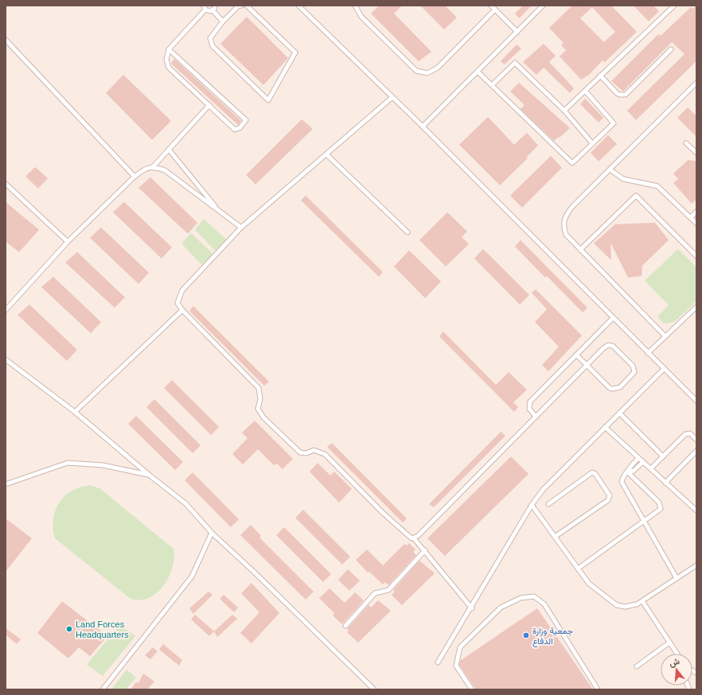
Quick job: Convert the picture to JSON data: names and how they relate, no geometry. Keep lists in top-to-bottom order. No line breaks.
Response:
{"places":["Land Forces Headquarters","جمعية وزارة الدفاع"],"north":"top"}
